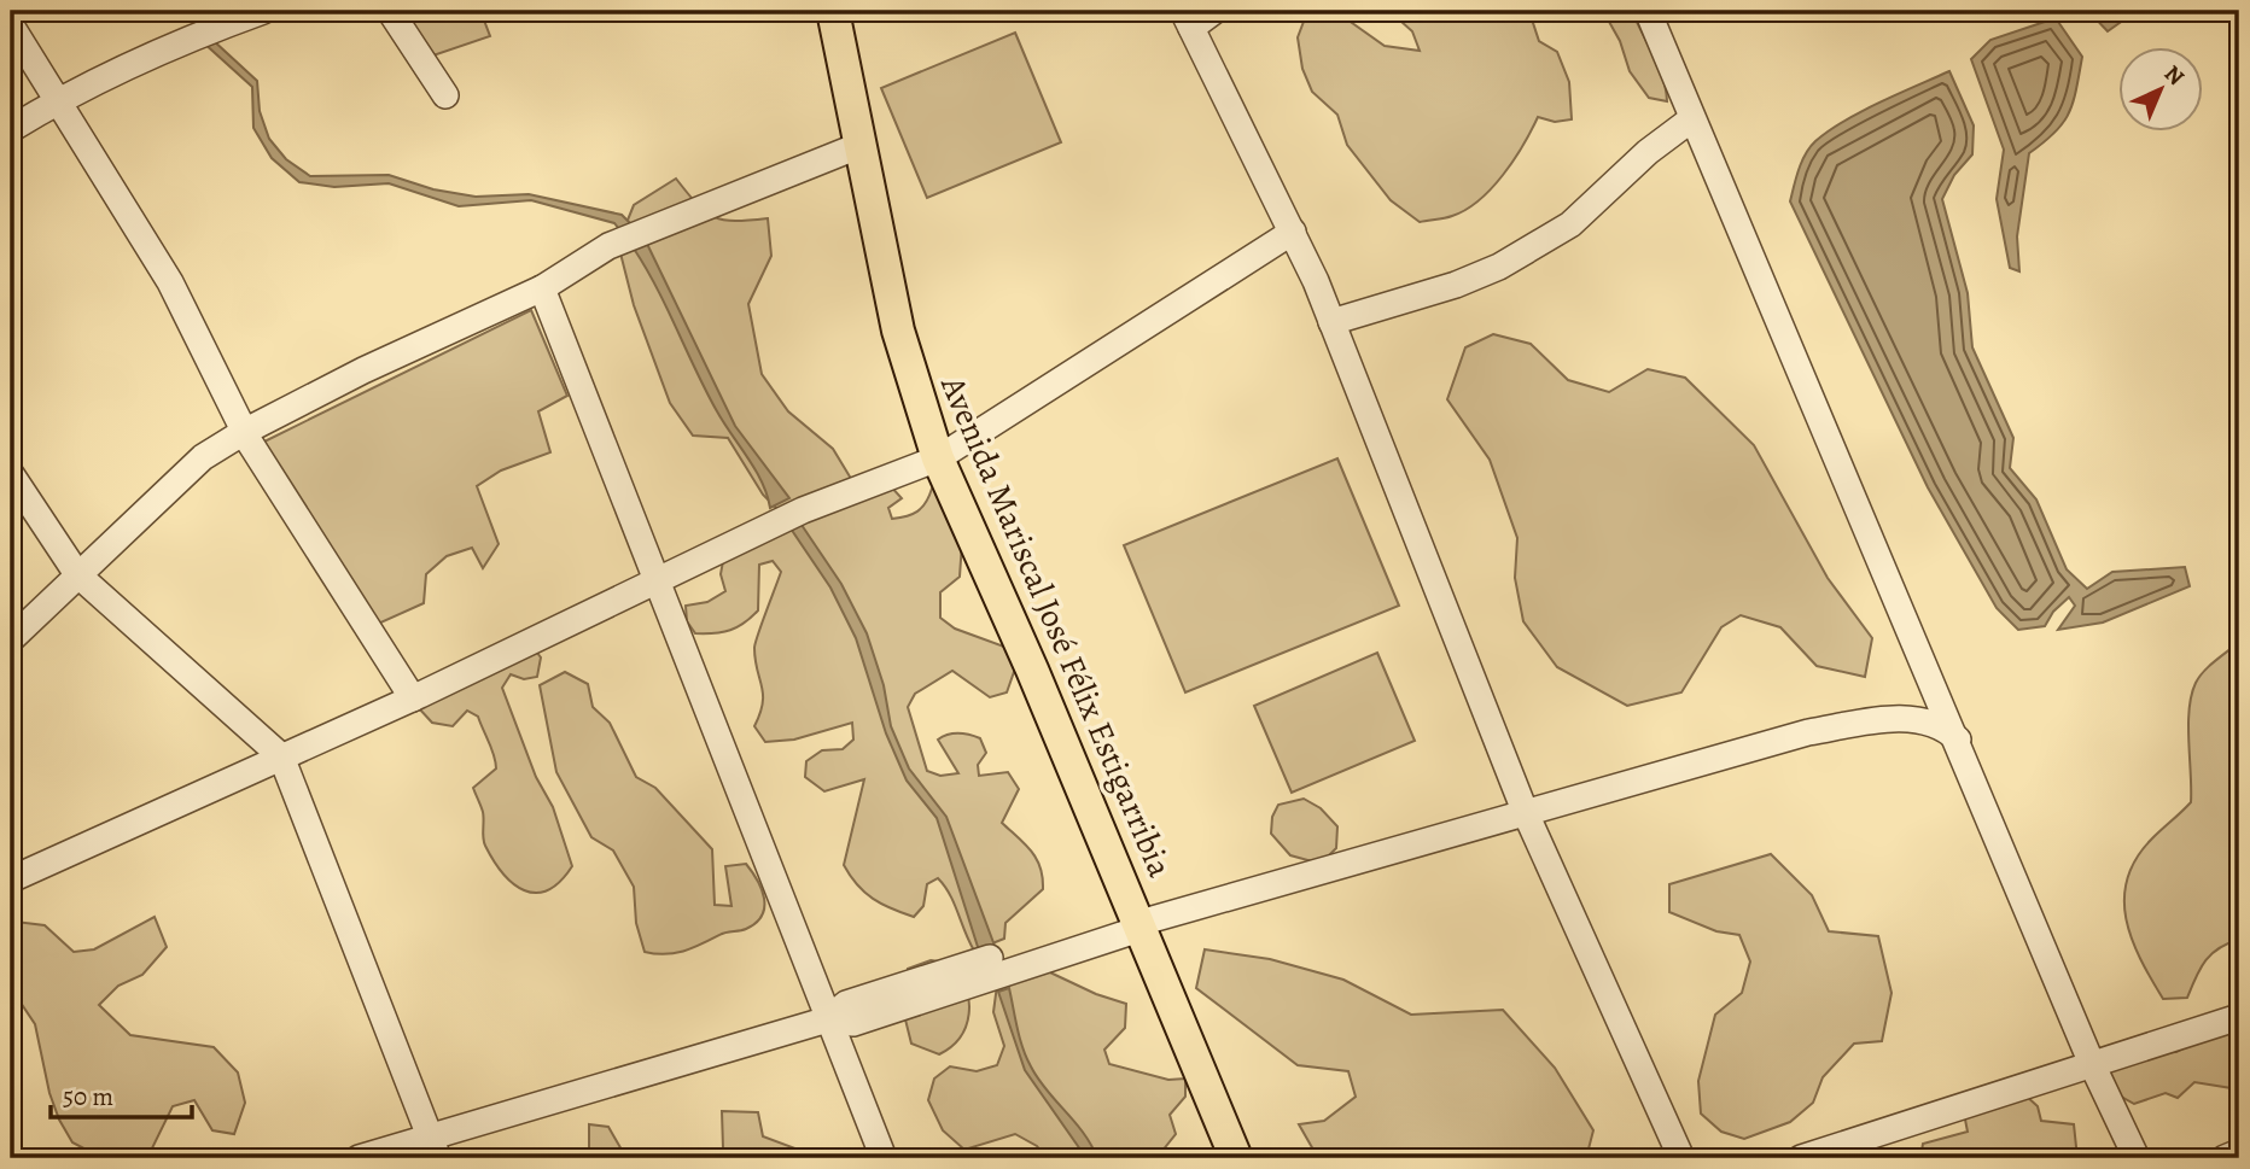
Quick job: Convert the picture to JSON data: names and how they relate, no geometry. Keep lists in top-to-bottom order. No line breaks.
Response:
{"streets":{"main road":["Avenida Mariscal José Félix Estigarribia"]},"scale_bar":"50 m","north":"top right"}
